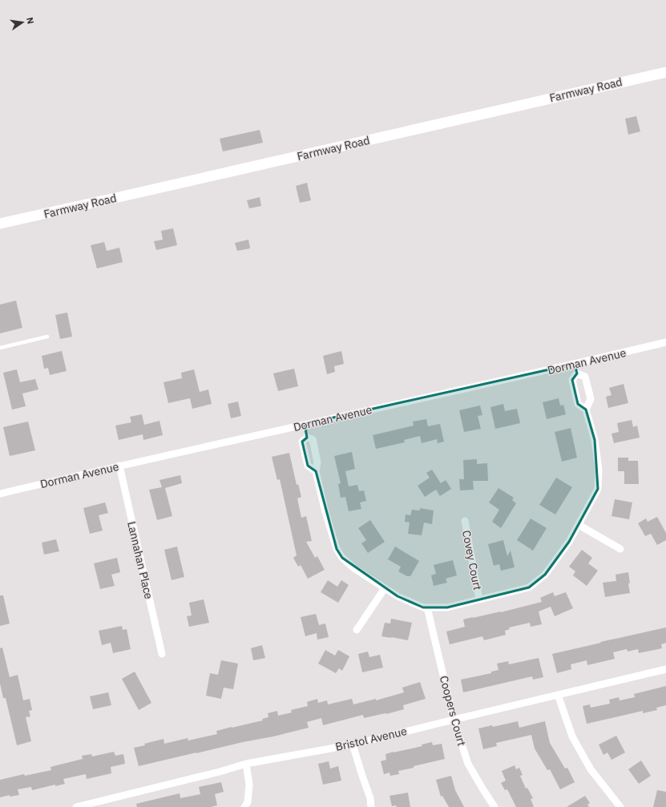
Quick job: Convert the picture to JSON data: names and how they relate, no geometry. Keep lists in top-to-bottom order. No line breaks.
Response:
{"streets":{"main road":["Farmway Road"],"street":["Dorman Avenue","Lannahan Place","Covey Court","Coopers Court","Bristol Avenue"]},"crossings":[["Dorman Avenue","Lannahan Place"],["Coopers Court","Bristol Avenue"]],"north":"right"}
